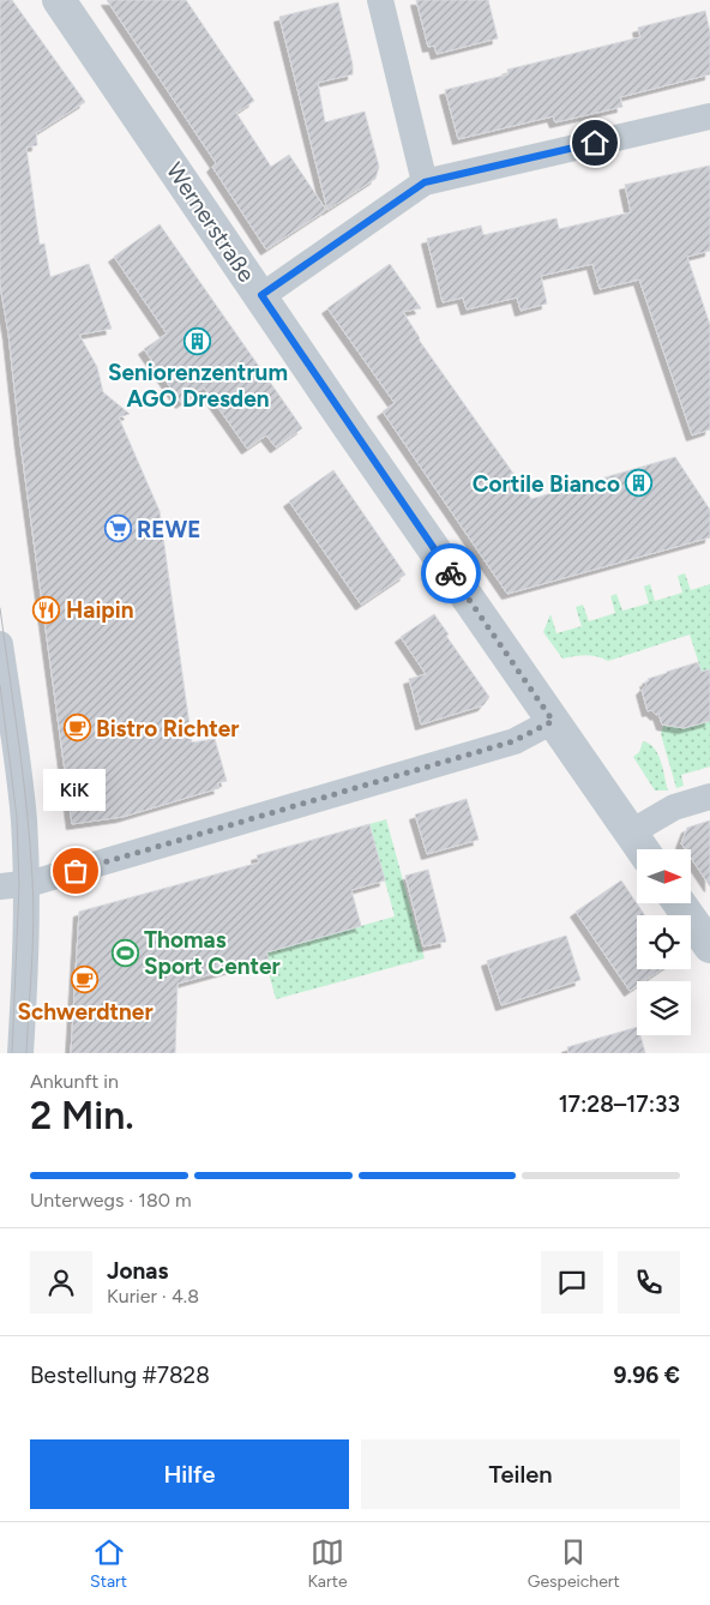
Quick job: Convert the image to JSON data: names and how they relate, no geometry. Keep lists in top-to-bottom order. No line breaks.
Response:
{"streets":{"street":["Wernerstraße"]},"places":{"building":["Seniorenzentrum AGO Dresden","Cortile Bianco"],"supermarket":["REWE"],"restaurant":["Haipin"],"cafe":["Bistro Richter","Schwerdtner"],"other":["KiK"],"sports":["Thomas Sport Center"]},"north":"right","page":{"bubble":"KiK","heading":["2 Min.","Ankunft in","17:28–17:33"],"panel":["Jonas","Kurier · 4.8","Bestellung #7828","9.96 €"],"bar":"Unterwegs · 180 m","buttons":["Hilfe","Teilen"],"tabs":["Start","Karte","Gespeichert"]}}
